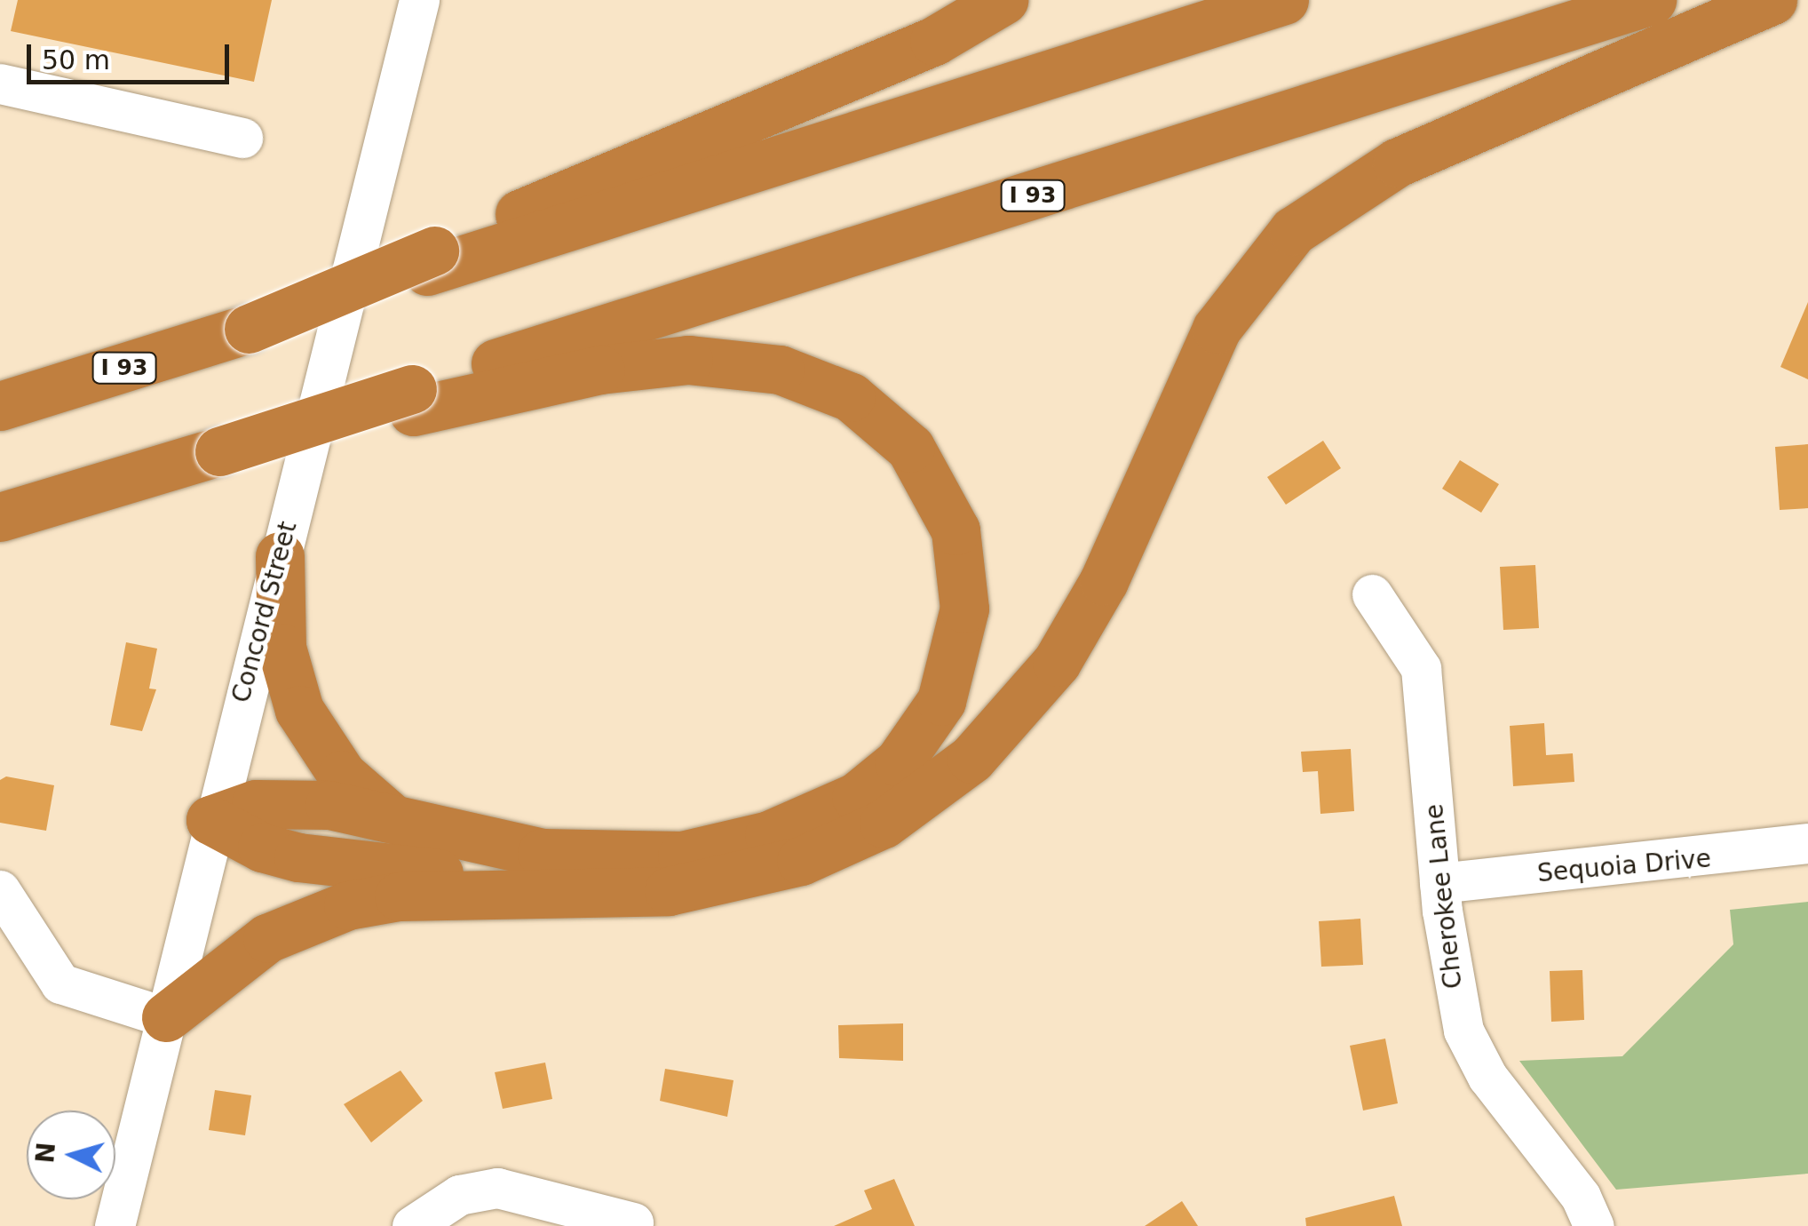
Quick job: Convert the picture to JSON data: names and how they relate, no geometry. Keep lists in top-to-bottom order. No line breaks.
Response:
{"streets":{"highway":["I 93"],"street":["Concord Street","Sequoia Drive","Cherokee Lane"]},"crossings":[["Sequoia Drive","Cherokee Lane"]],"scale_bar":"50 m","north":"left"}
